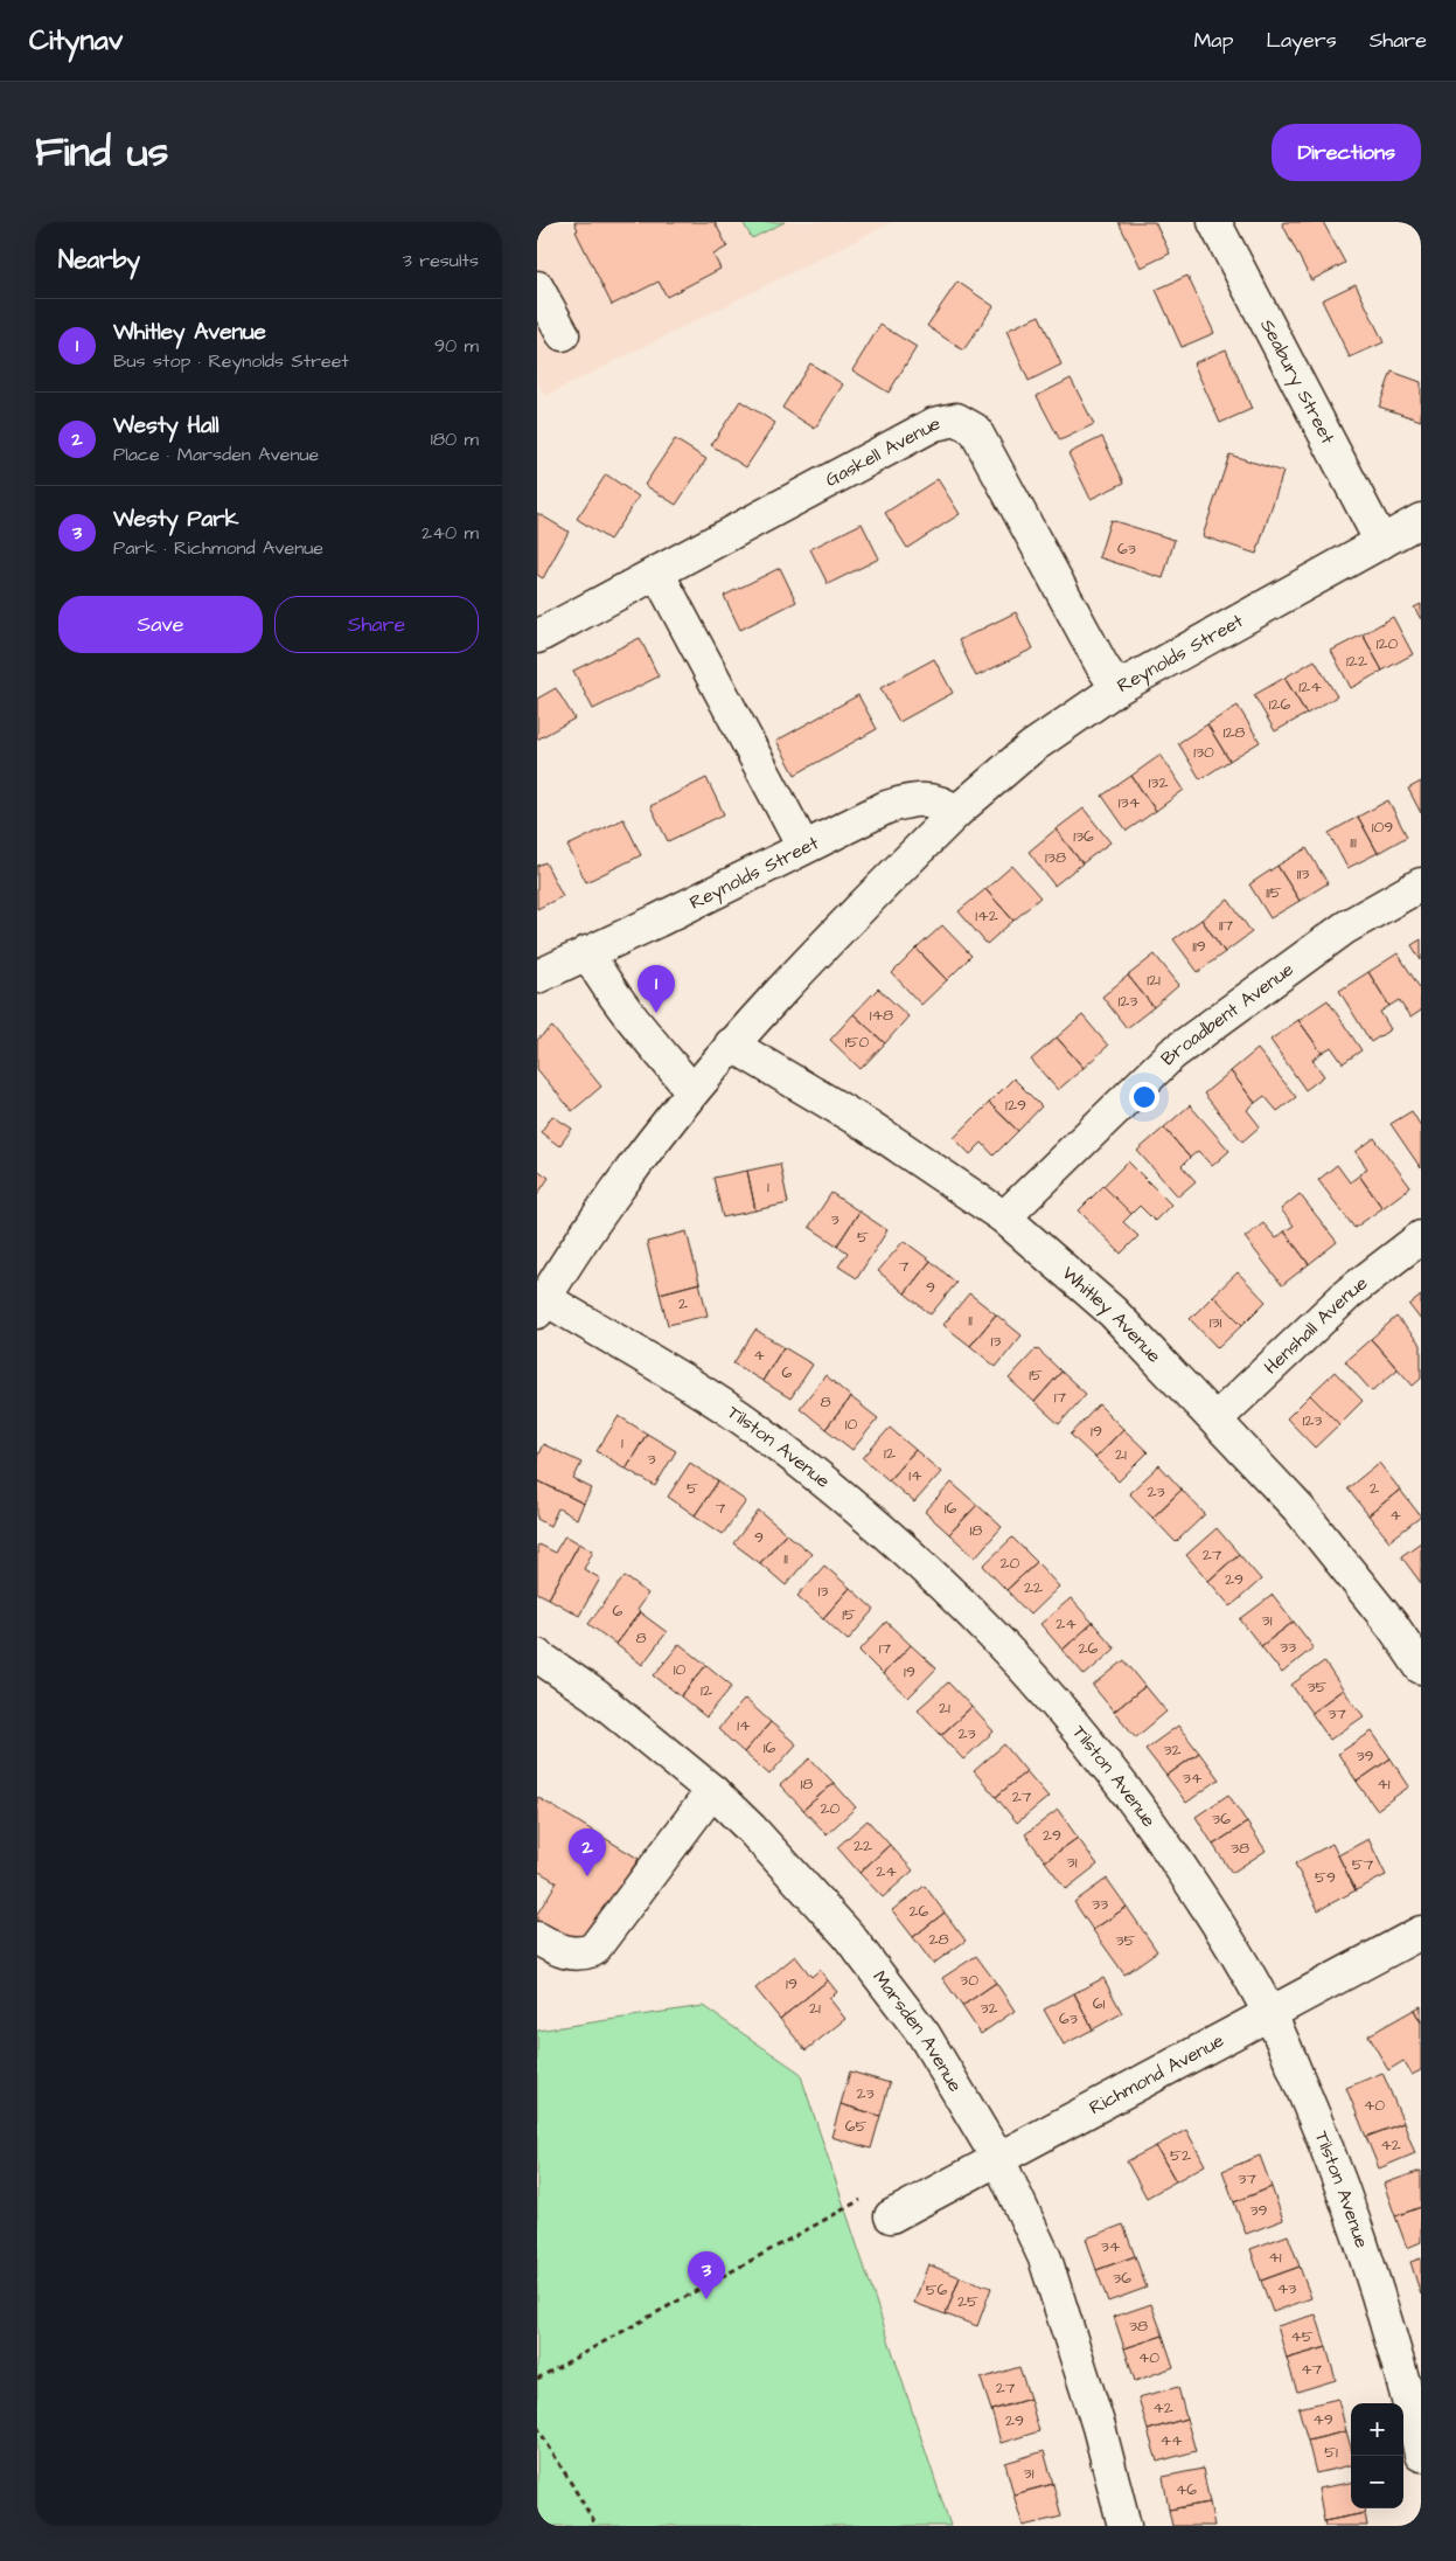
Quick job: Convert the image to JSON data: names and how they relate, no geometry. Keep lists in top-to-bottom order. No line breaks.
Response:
{"streets":{"street":["Seabury Street","Gaskell Avenue","Reynolds Street","Broadbent Avenue","Whitley Avenue","Henshall Avenue","Tilston Avenue","Marsden Avenue","Richmond Avenue"]},"crossings":[["Seabury Street","Reynolds Street"],["Gaskell Avenue","Reynolds Street"],["Reynolds Street","Whitley Avenue"],["Reynolds Street","Tilston Avenue"],["Broadbent Avenue","Whitley Avenue"],["Whitley Avenue","Henshall Avenue"],["Tilston Avenue","Richmond Avenue"],["Marsden Avenue","Richmond Avenue"]],"house_numbers":["63","120","122","124","126","128","130","132","134","109","136","111","138","113","115","142","117","119","121","123","148","150","129","1","3","5","7","9","2","11","131","13","4","6","15","17","8","123","10","19","1","12","21","3","14","5","2","23","7","16","4","18","9","27","11","20","29","22","13","6","15","31","24","8","33","17","26","10","19","35","12","21","37","14","23","16","32","39","34","18","41","27","20","36","29","22","38","31","57","24","59","33","26","28","35","30","19","61","21","32","63","23","40","65","42","52","37","39","34","41","36","43","56","25","38","45","40","47","27","42","49","29","44","51","31","46"],"page":{"header":"Citynav","nav":["Map","Layers","Share"],"title":"Find us","buttons":["Directions",["Save","Share"]],"heading":["Nearby","3 results"],"list":[{"mark":"1","name":"Whitley Avenue","note":"Bus stop · Reynolds Street","value":"90 m"},{"mark":"2","name":"Westy Hall","note":"Place · Marsden Avenue","value":"180 m"},{"mark":"3","name":"Westy Park","note":"Park · Richmond Avenue","value":"240 m"}],"pins":["1","2","3"],"map_buttons":["+","−"]}}
